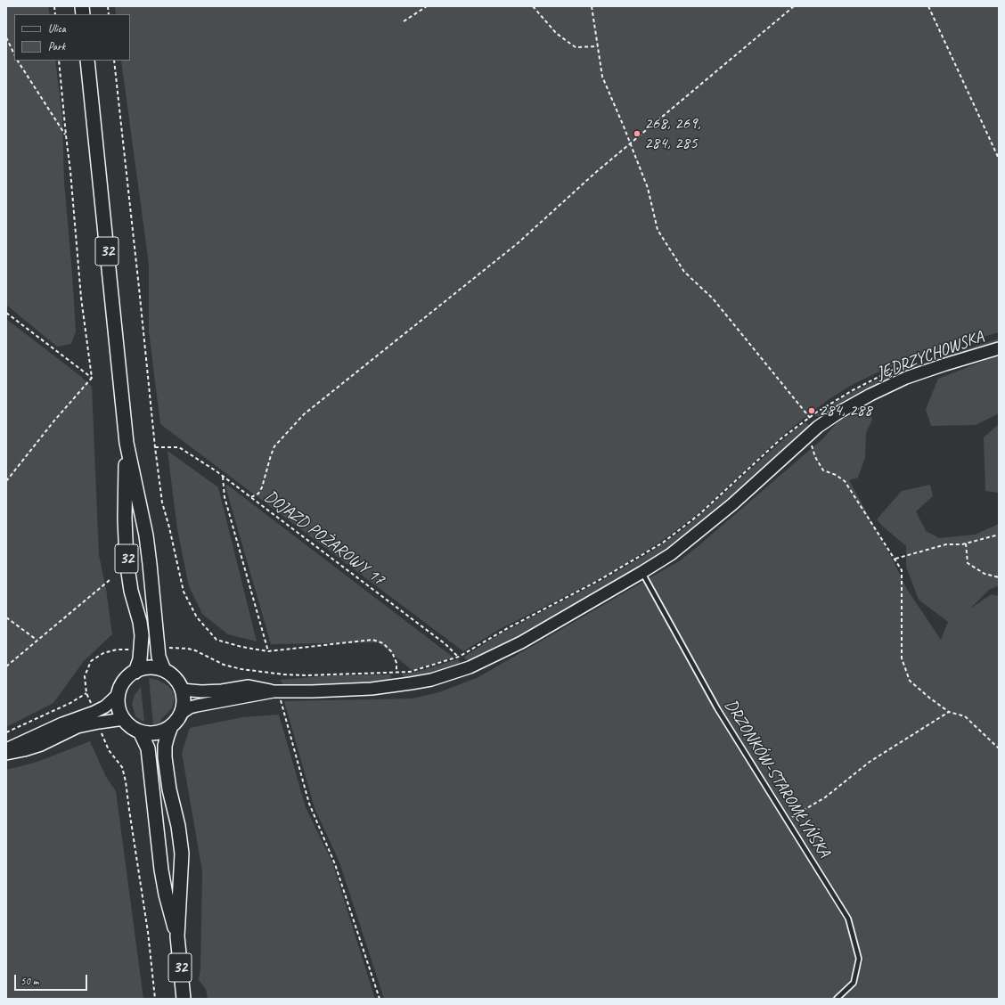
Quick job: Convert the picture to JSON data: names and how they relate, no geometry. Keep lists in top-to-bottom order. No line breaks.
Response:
{"streets":{"main road":["32","JĘDRZYCHOWSKA"],"lane":["DRZONKÓW-STAROMŁYŃSKA"],"path":["DOJAZD POŻAROWY 17"]},"crossings":[["JĘDRZYCHOWSKA","DOJAZD POŻAROWY 17"],["JĘDRZYCHOWSKA","DRZONKÓW-STAROMŁYŃSKA"]],"places":["268, 269, 284, 285","284, 288"],"legend":["Ulica","Park"],"scale_bar":"50 m"}
